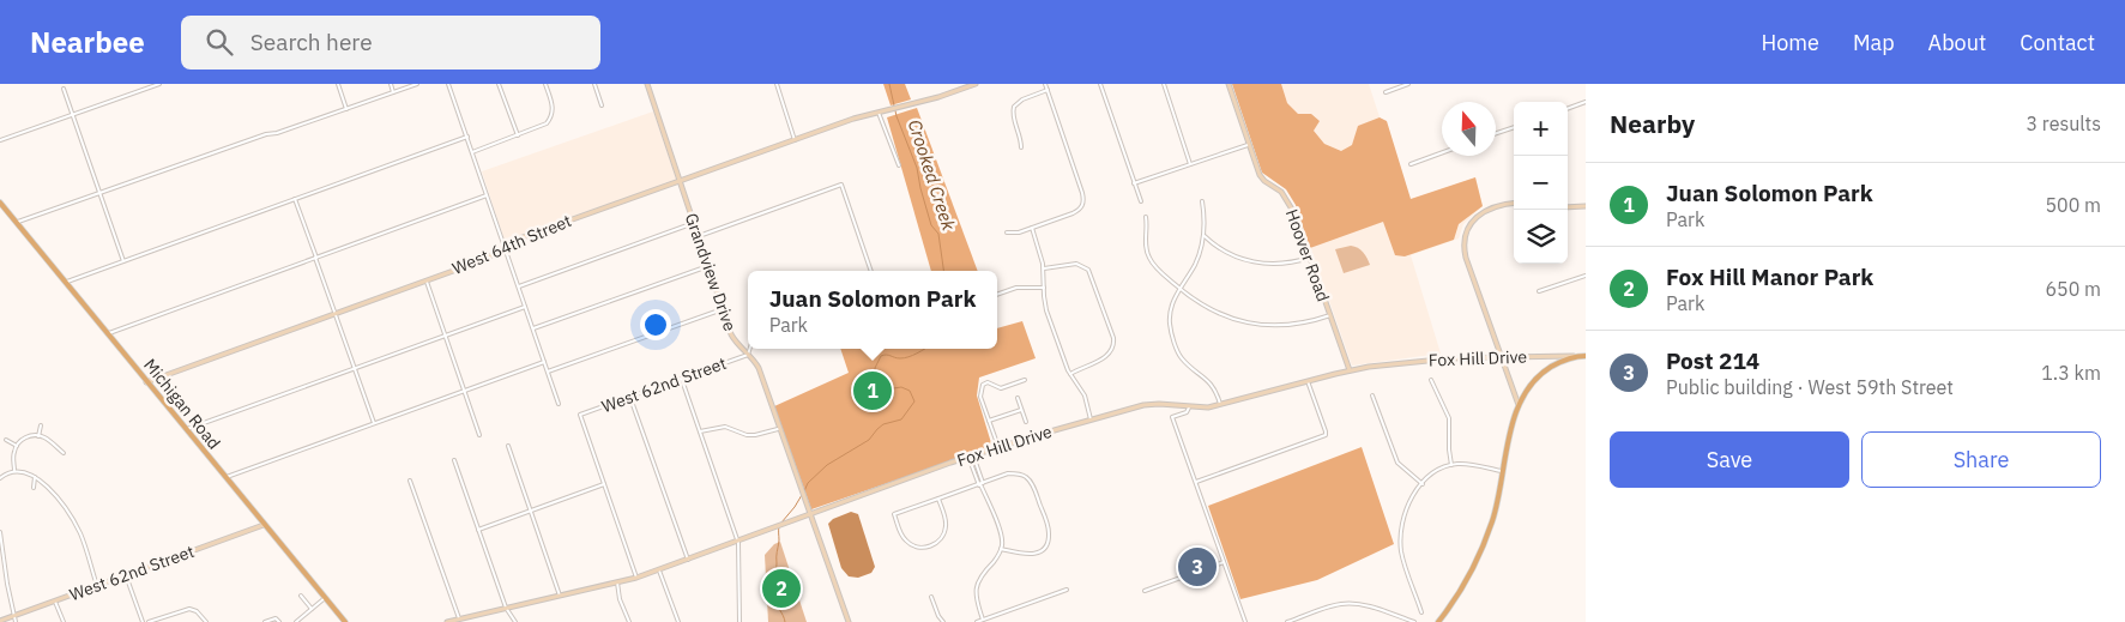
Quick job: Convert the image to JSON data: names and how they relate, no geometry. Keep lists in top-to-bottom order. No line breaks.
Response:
{"streets":{"main road":["Michigan Road"],"street":["West 64th Street","Hoover Road","Grandview Drive","Fox Hill Drive","West 62nd Street"]},"crossings":[["West 64th Street","Grandview Drive"],["West 64th Street","Michigan Road"],["Hoover Road","Fox Hill Drive"],["Grandview Drive","Fox Hill Drive"],["Grandview Drive","West 62nd Street"],["West 62nd Street","Michigan Road"]],"water":["Crooked Creek"],"north":"top","page":{"header":"Nearbee","search":"Search here","nav":["Home","Map","About","Contact"],"heading":["Nearby","3 results"],"map_buttons":["+","−"],"list":[{"mark":"1","name":"Juan Solomon Park","note":"Park","value":"500 m"},{"mark":"2","name":"Fox Hill Manor Park","note":"Park","value":"650 m"},{"mark":"3","name":"Post 214","note":"Public building · West 59th Street","value":"1.3 km"}],"popup":["Juan Solomon Park","Park"],"pins":["1","3","2"],"buttons":["Save","Share"]}}
